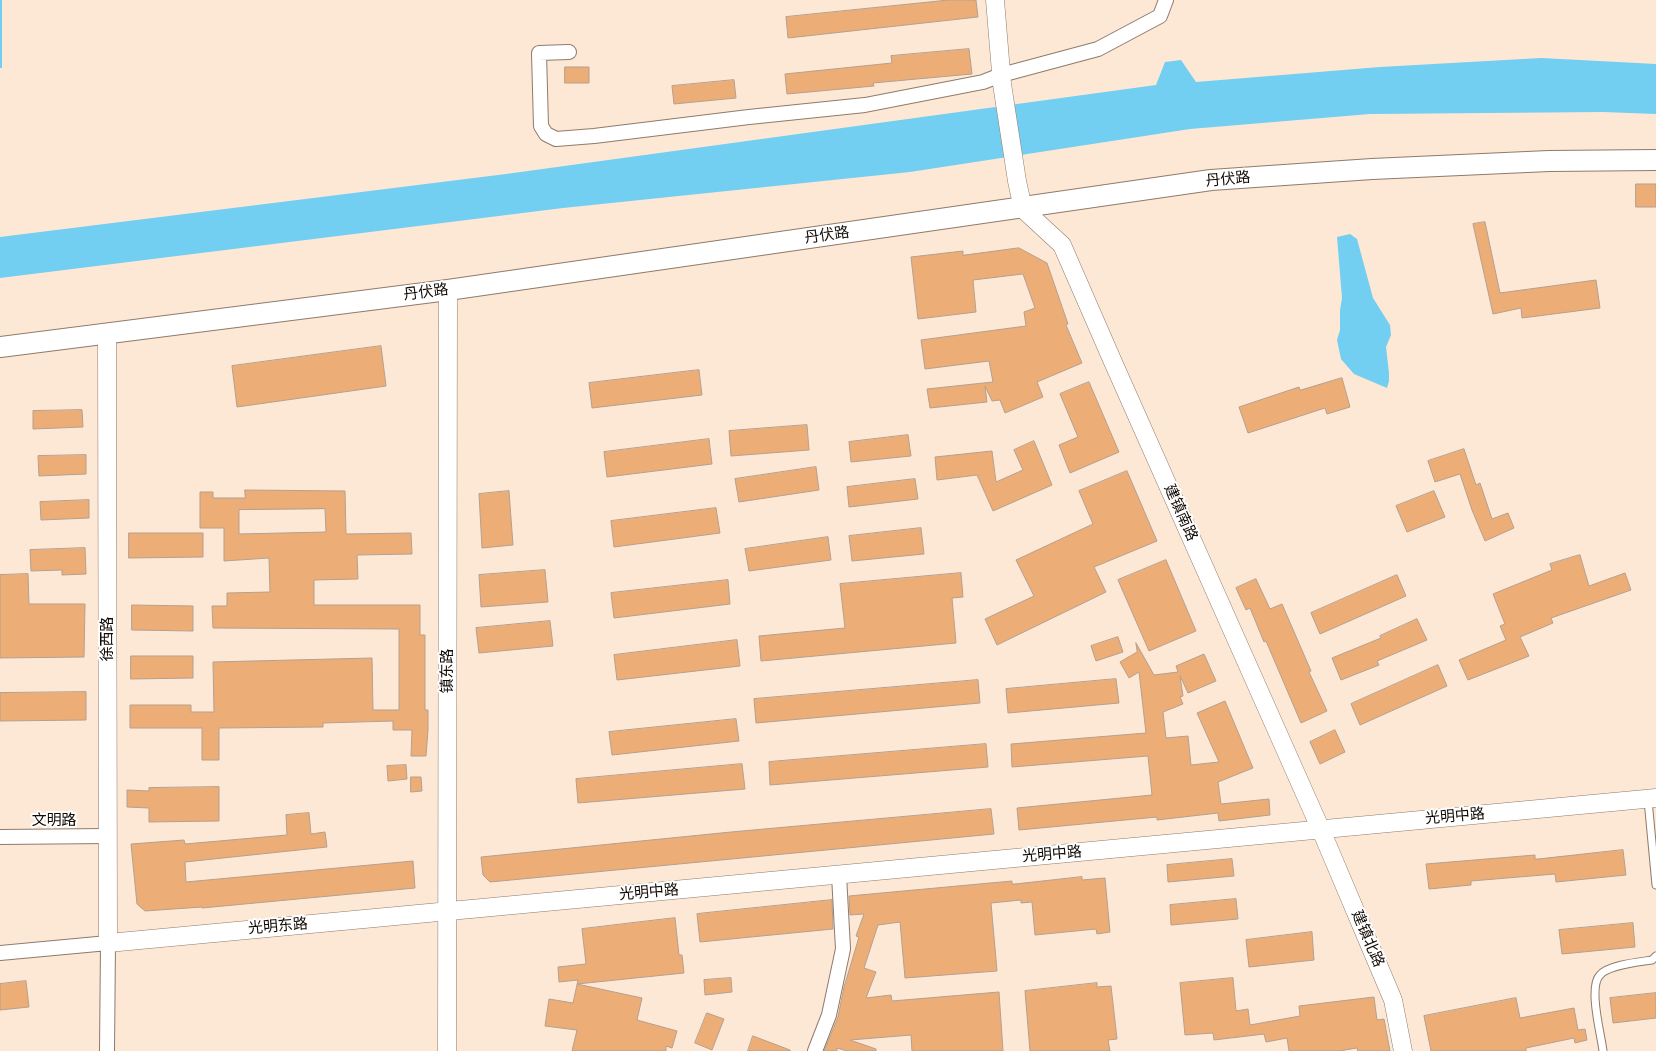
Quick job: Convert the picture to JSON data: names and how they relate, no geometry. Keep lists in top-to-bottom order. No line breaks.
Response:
{"streets":{"main road":["丹伏路"],"street":["建镇南路","徐西路","镇东路","光明中路","文明路","光明东路","建镇北路"]},"crossings":[["丹伏路","建镇南路"],["丹伏路","徐西路"],["丹伏路","镇东路"],["建镇南路","光明中路"],["建镇南路","建镇北路"],["徐西路","文明路"],["徐西路","光明东路"],["镇东路","光明中路"],["镇东路","光明东路"],["光明中路","光明东路"],["光明中路","建镇北路"]]}
